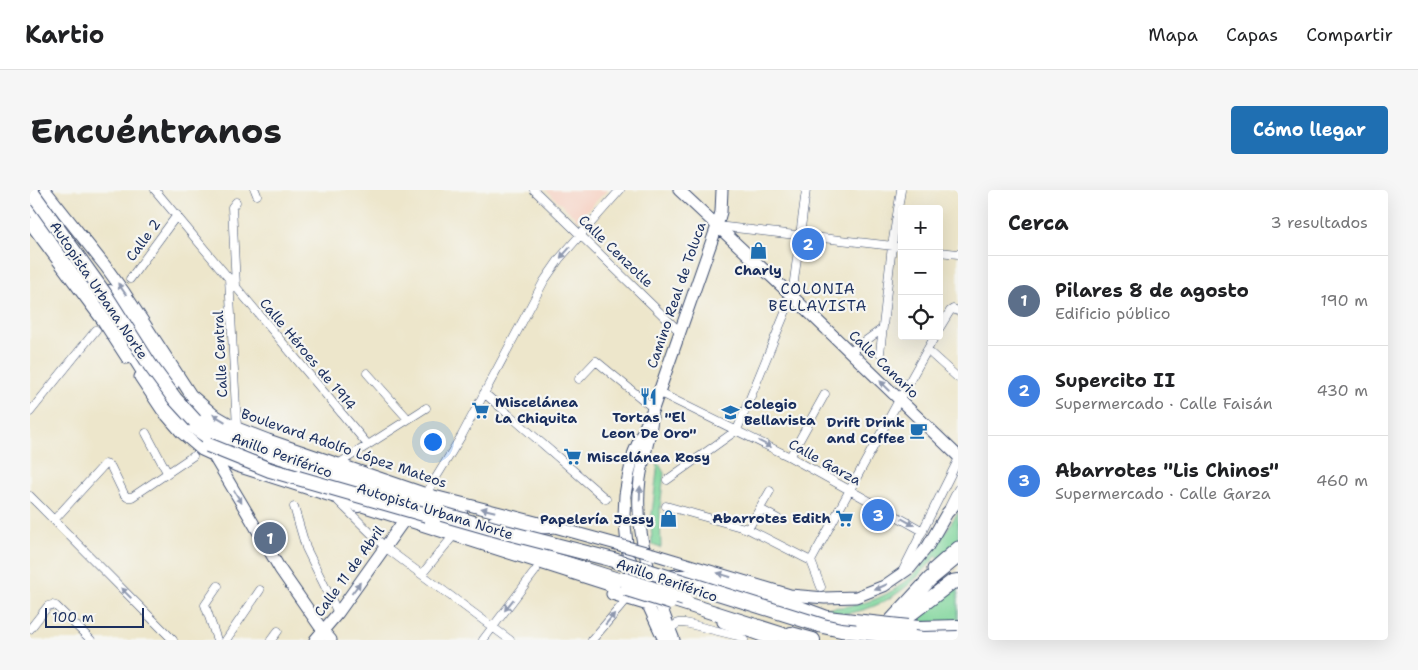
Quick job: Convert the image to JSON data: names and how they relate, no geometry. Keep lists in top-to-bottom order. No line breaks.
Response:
{"streets":{"highway":["Autopista Urbana Norte","Anillo Periférico"],"main road":["Camino Real de Toluca","Calle Canario","Boulevard Adolfo López Mateos","Calle 11 de Abril"],"street":["Calle 2","Calle Cenzotle","Calle Central","Calle Héroes de 1914","Calle Garza"]},"crossings":[["Calle 2","Calle Héroes de 1914"],["Calle Cenzotle","Camino Real de Toluca"],["Autopista Urbana Norte","Boulevard Adolfo López Mateos"],["Autopista Urbana Norte","Anillo Periférico"],["Camino Real de Toluca","Calle Canario"],["Camino Real de Toluca","Boulevard Adolfo López Mateos"],["Camino Real de Toluca","Anillo Periférico"],["Camino Real de Toluca","Calle Garza"],["Calle Central","Calle Héroes de 1914"],["Calle Central","Boulevard Adolfo López Mateos"],["Boulevard Adolfo López Mateos","Anillo Periférico"]],"one_way":["Calle Garza","Calle 11 de Abril"],"districts":["COLONIA BELLAVISTA"],"places":{"shop":["Charly","Papelería Jessy"],"restaurant":["Tortas \"El Leon De Oro\""],"supermarket":["Miscelánea La Chiquita","Miscelánea Rosy","Abarrotes Edith"],"school or university":["Colegio Bellavista"],"cafe":["Drift Drink and Coffee"]},"scale_bar":"100 m","page":{"header":"Kartio","nav":["Mapa","Capas","Compartir"],"buttons":"Cómo llegar","title":"Encuéntranos","heading":["Cerca","3 resultados"],"map_buttons":["+","−"],"pins":["2","3","1"],"list":[{"mark":"1","name":"Pilares 8 de agosto","note":"Edificio público","value":"190 m"},{"mark":"2","name":"Supercito II","note":"Supermercado · Calle Faisán","value":"430 m"},{"mark":"3","name":"Abarrotes \"Lis Chinos\"","note":"Supermercado · Calle Garza","value":"460 m"}],"scale":"100 m"}}
